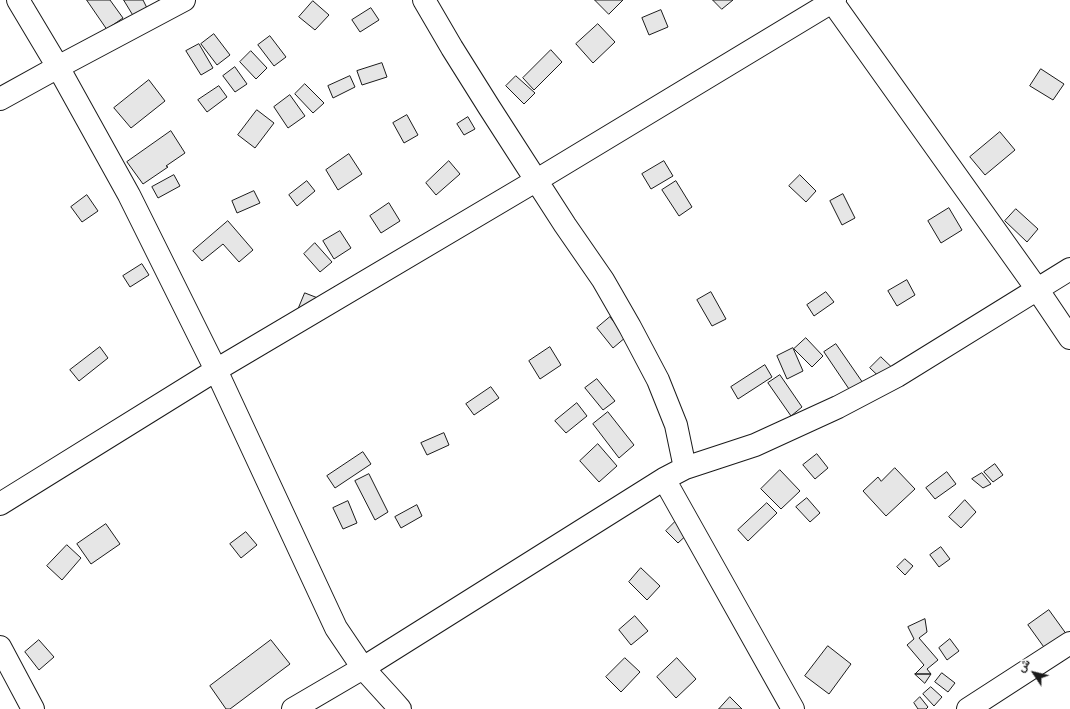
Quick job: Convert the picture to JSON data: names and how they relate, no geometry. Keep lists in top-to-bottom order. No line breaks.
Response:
{"north":"top left"}
